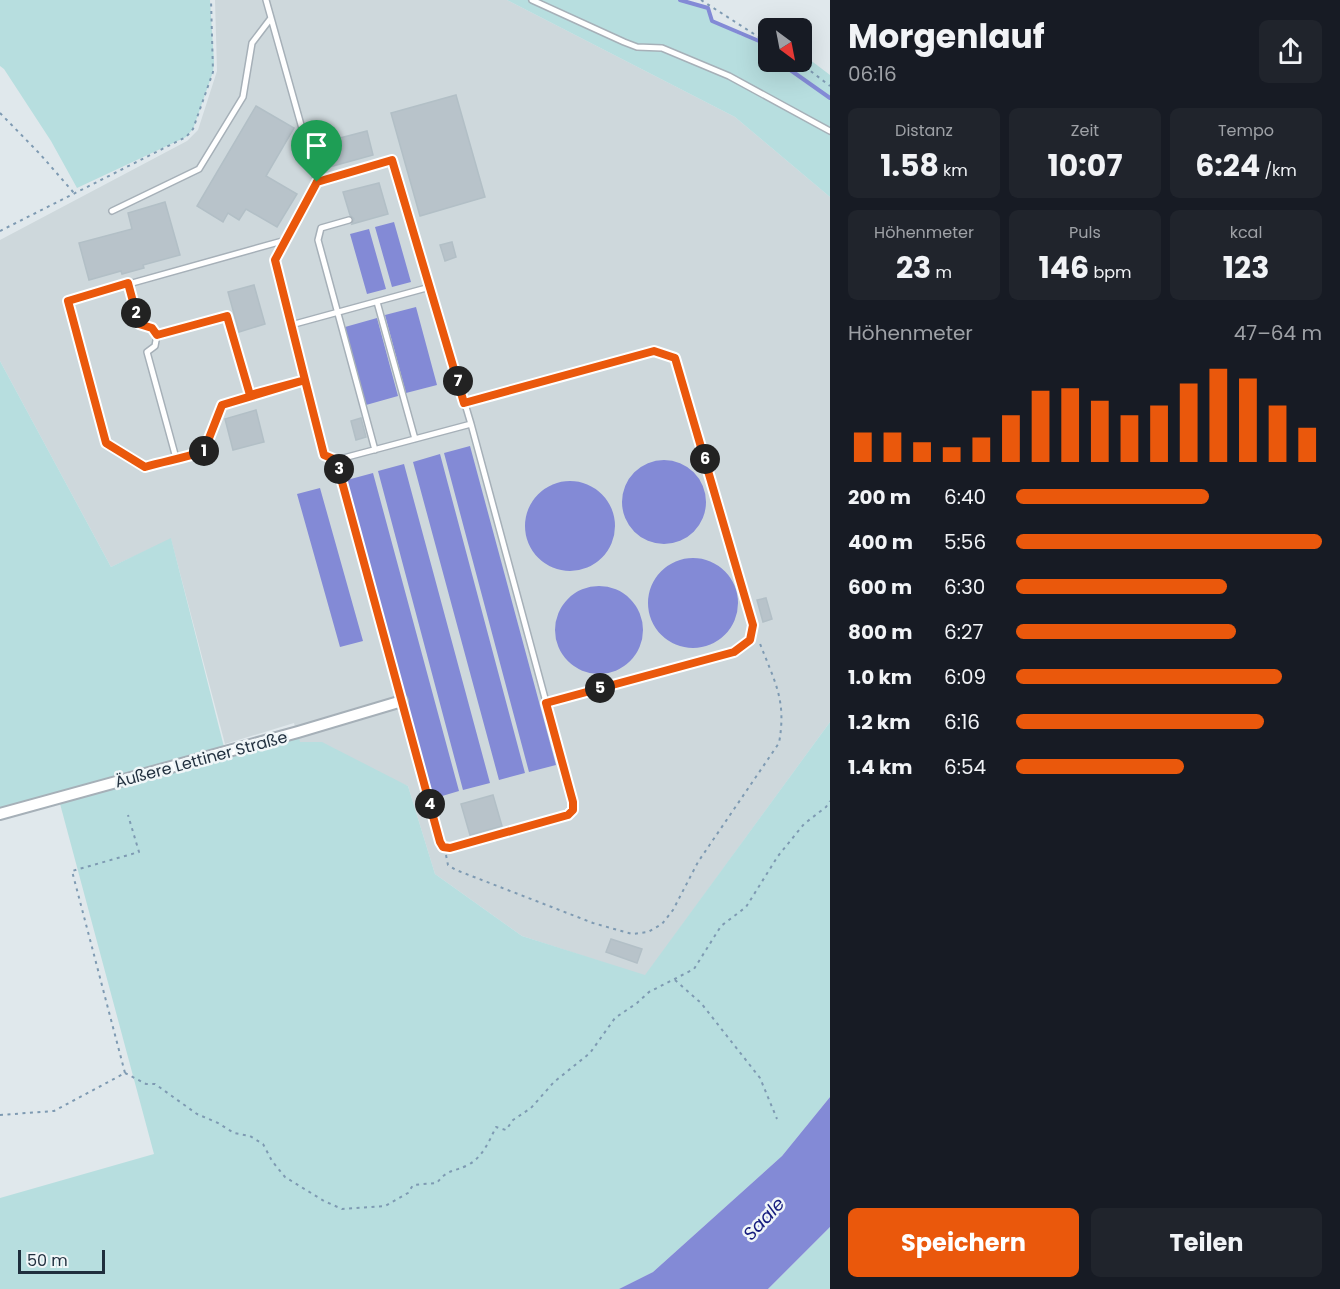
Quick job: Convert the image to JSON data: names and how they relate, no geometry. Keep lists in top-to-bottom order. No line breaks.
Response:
{"streets":{"street":["Äußere Lettiner Straße"]},"water":["Saale"],"scale_bar":"50 m","north":"bottom right","page":{"heading":["Morgenlauf","06:16"],"stats":[["Distanz","1.58 km"],["Zeit","10:07"],["Tempo","6:24 /km"],["Höhenmeter","23 m"],["Puls","146 bpm"],["kcal","123"]],"pins":["2","7","1","6","3","5","4"],"chart":["Höhenmeter","47–64 m"],"list":[{"name":"200 m","note":"6:40"},{"name":"400 m","note":"5:56"},{"name":"600 m","note":"6:30"},{"name":"800 m","note":"6:27"},{"name":"1.0 km","note":"6:09"},{"name":"1.2 km","note":"6:16"},{"name":"1.4 km","note":"6:54"}],"buttons":["Speichern","Teilen"],"scale":"50 m"}}
